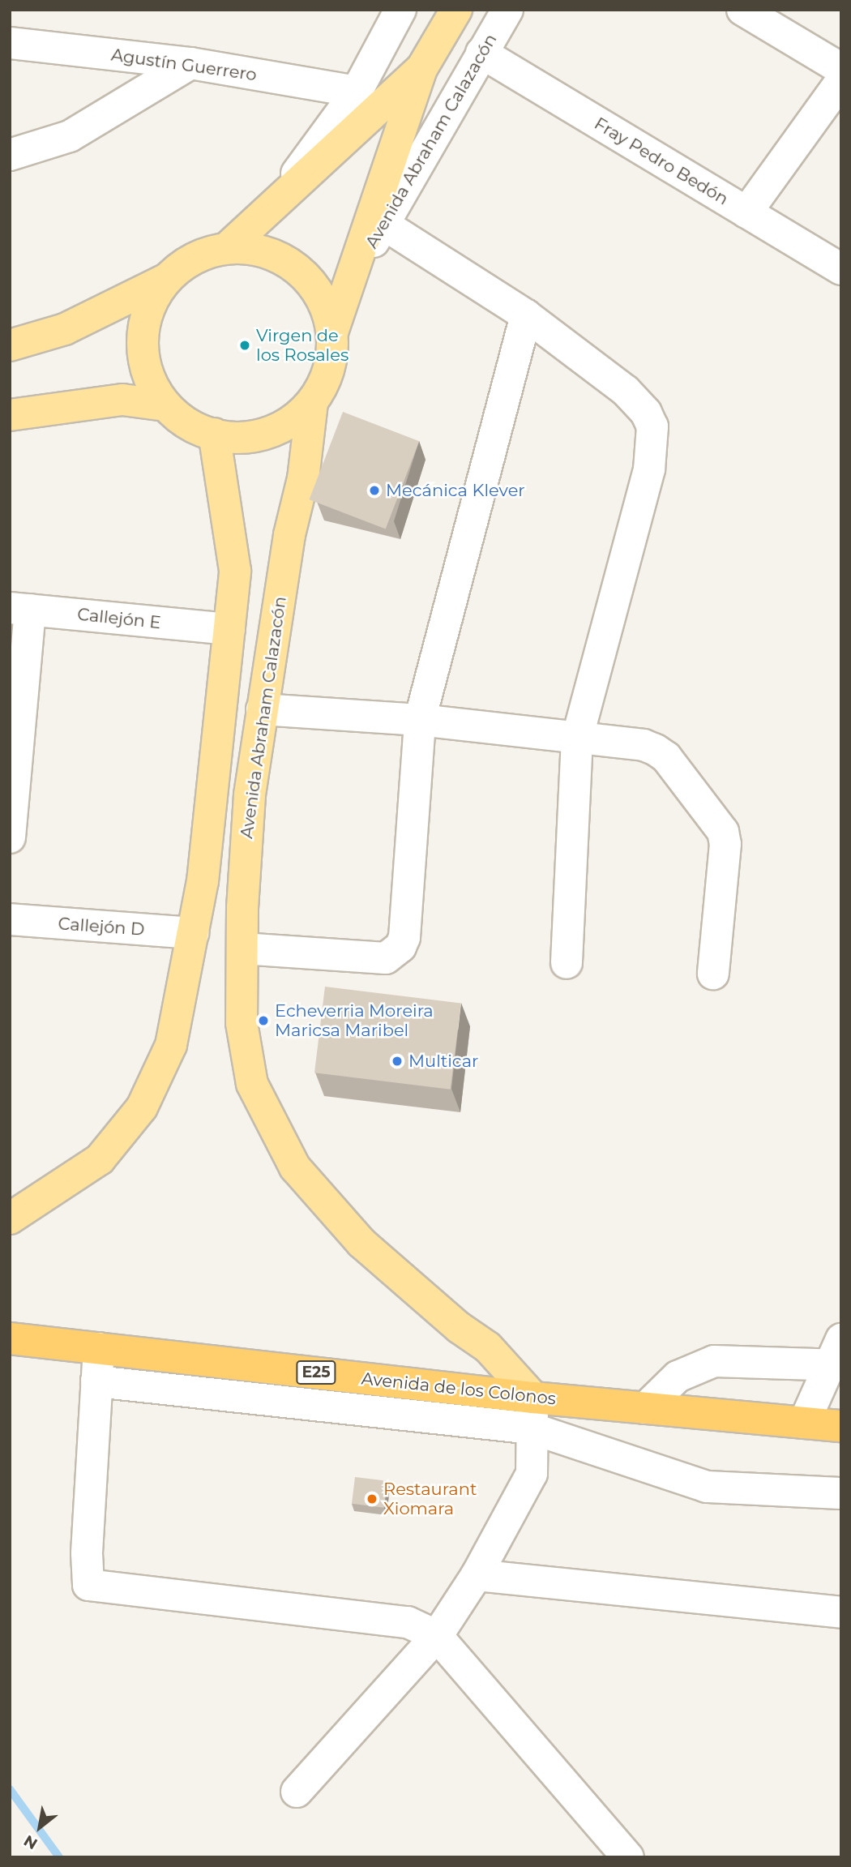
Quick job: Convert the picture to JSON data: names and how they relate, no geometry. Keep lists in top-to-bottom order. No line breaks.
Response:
{"streets":{"highway":["E25","Avenida de los Colonos"],"main road":["Avenida Abraham Calazacón"],"street":["Agustín Guerrero","Fray Pedro Bedón","Callejón E","Callejón D"]},"crossings":[["Agustín Guerrero","Avenida Abraham Calazacón"],["Avenida Abraham Calazacón","Fray Pedro Bedón"],["Avenida Abraham Calazacón","Avenida de los Colonos"]],"places":["Virgen de los Rosales","Mecánica Klever","Echeverria Moreira Maricsa Maribel","Multicar","Restaurant Xiomara"],"north":"bottom left"}
